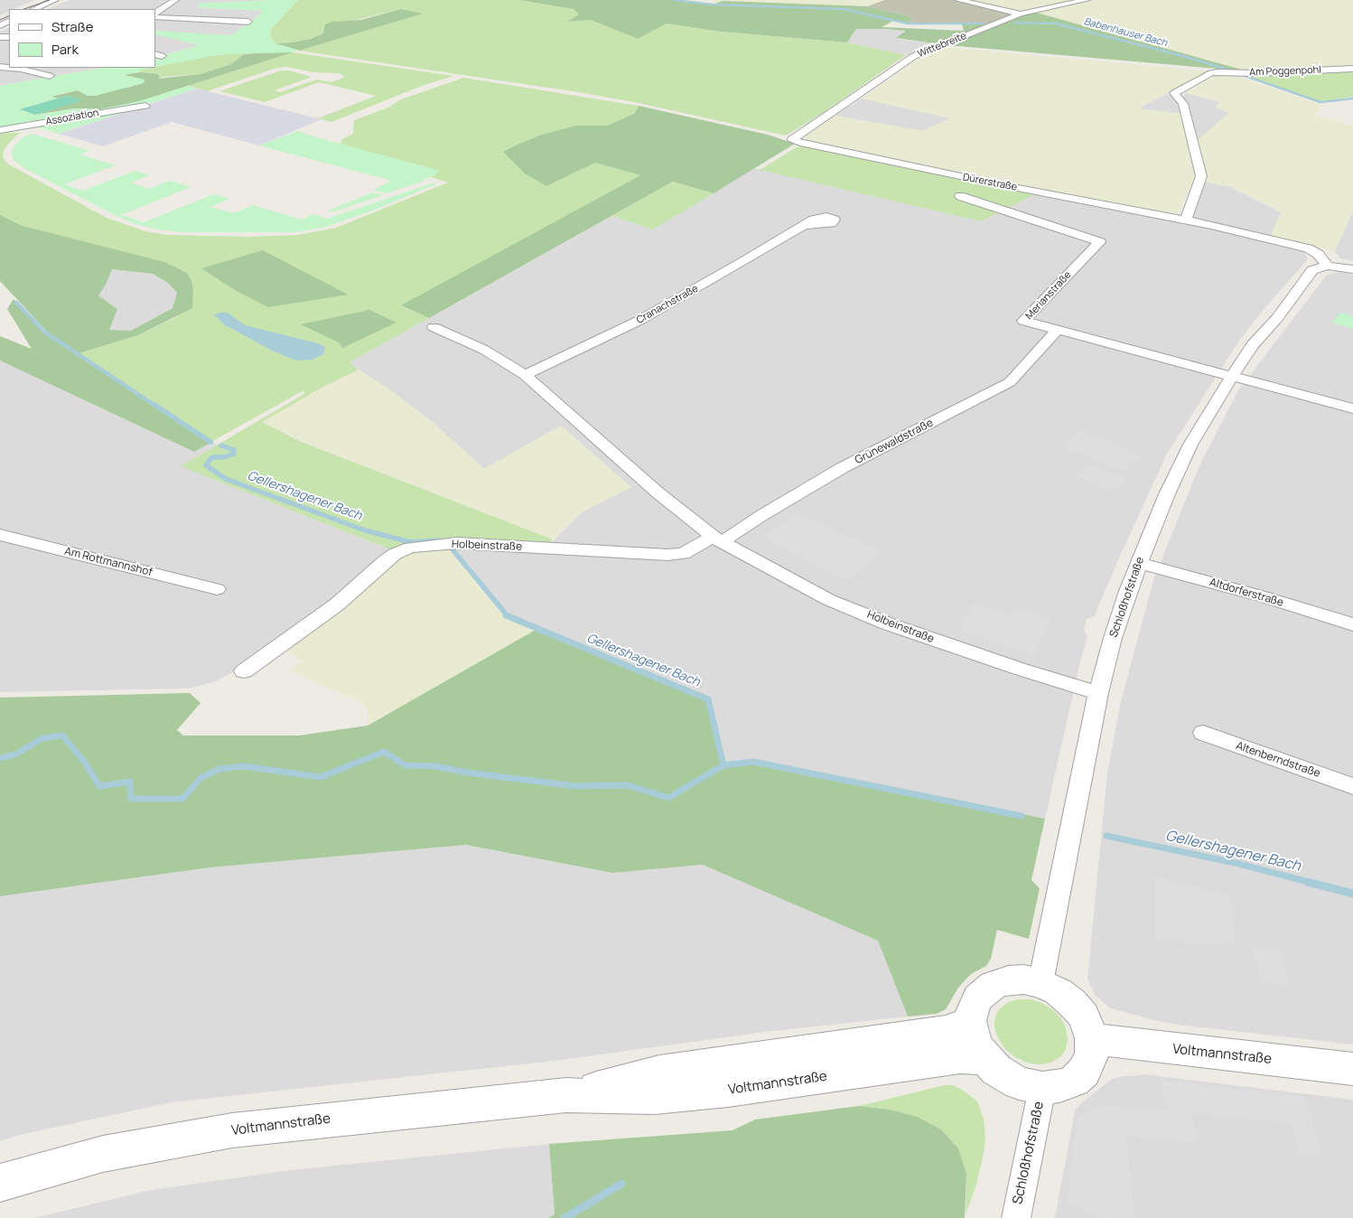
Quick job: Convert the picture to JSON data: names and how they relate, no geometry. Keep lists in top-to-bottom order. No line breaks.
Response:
{"streets":{"street":["Wittebreite","Am Poggenpohl","Assoziation","Dürerstraße","Merianstraße","Cranachstraße","Grünewaldstraße","Holbeinstraße","Am Rottmannshof","Altdorferstraße","Schloßhofstraße","Altenberndstraße","Voltmannstraße"]},"crossings":[["Wittebreite","Dürerstraße"],["Am Poggenpohl","Dürerstraße"],["Dürerstraße","Schloßhofstraße"],["Merianstraße","Grünewaldstraße"],["Merianstraße","Schloßhofstraße"],["Cranachstraße","Holbeinstraße"],["Grünewaldstraße","Holbeinstraße"],["Holbeinstraße","Schloßhofstraße"],["Altdorferstraße","Schloßhofstraße"],["Schloßhofstraße","Voltmannstraße"]],"water":["Babenhauser Bach","Gellershagener Bach"],"legend":["Straße","Park"]}
